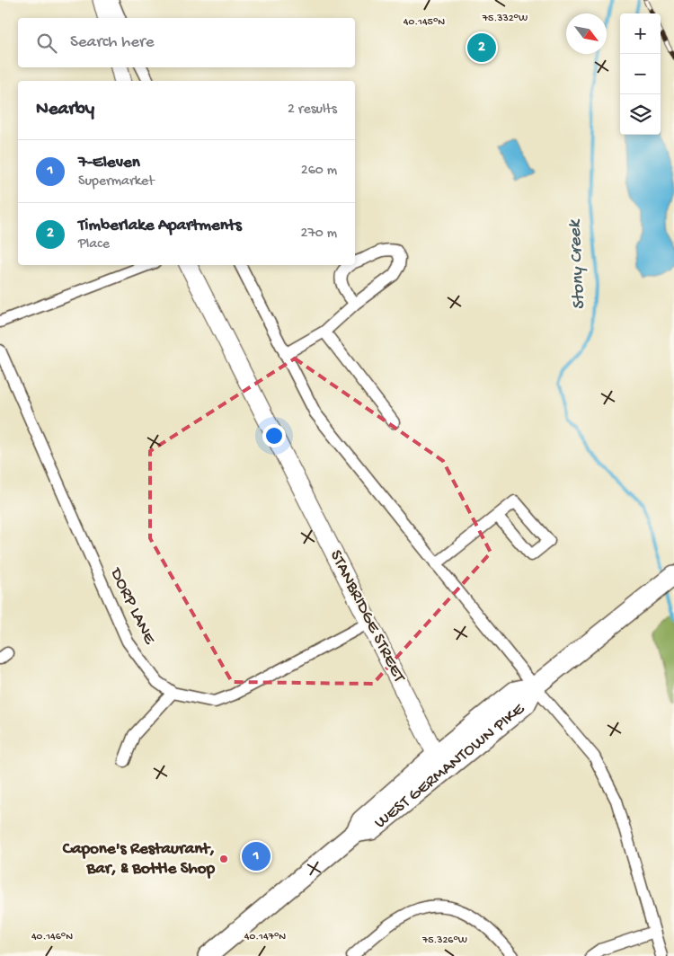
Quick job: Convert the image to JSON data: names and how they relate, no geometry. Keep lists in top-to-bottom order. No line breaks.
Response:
{"streets":{"main road":["WEST GERMANTOWN PIKE"],"street":["DORP LANE","STANBRIDGE STREET"]},"crossings":[["DORP LANE","STANBRIDGE STREET"],["STANBRIDGE STREET","WEST GERMANTOWN PIKE"]],"water":["Stony Creek"],"places":["Capone's Restaurant, Bar, & Bottle Shop"],"north":"bottom right","page":{"map_buttons":["+","−"],"search":"Search here","pins":["2","1"],"heading":["Nearby","2 results"],"list":[{"mark":"1","name":"7-Eleven","note":"Supermarket","value":"260 m"},{"mark":"2","name":"Timberlake Apartments","note":"Place","value":"270 m"}]},"coordinates":["75.332°W","40.145°N","40.146°N","40.147°N","75.326°W"]}
